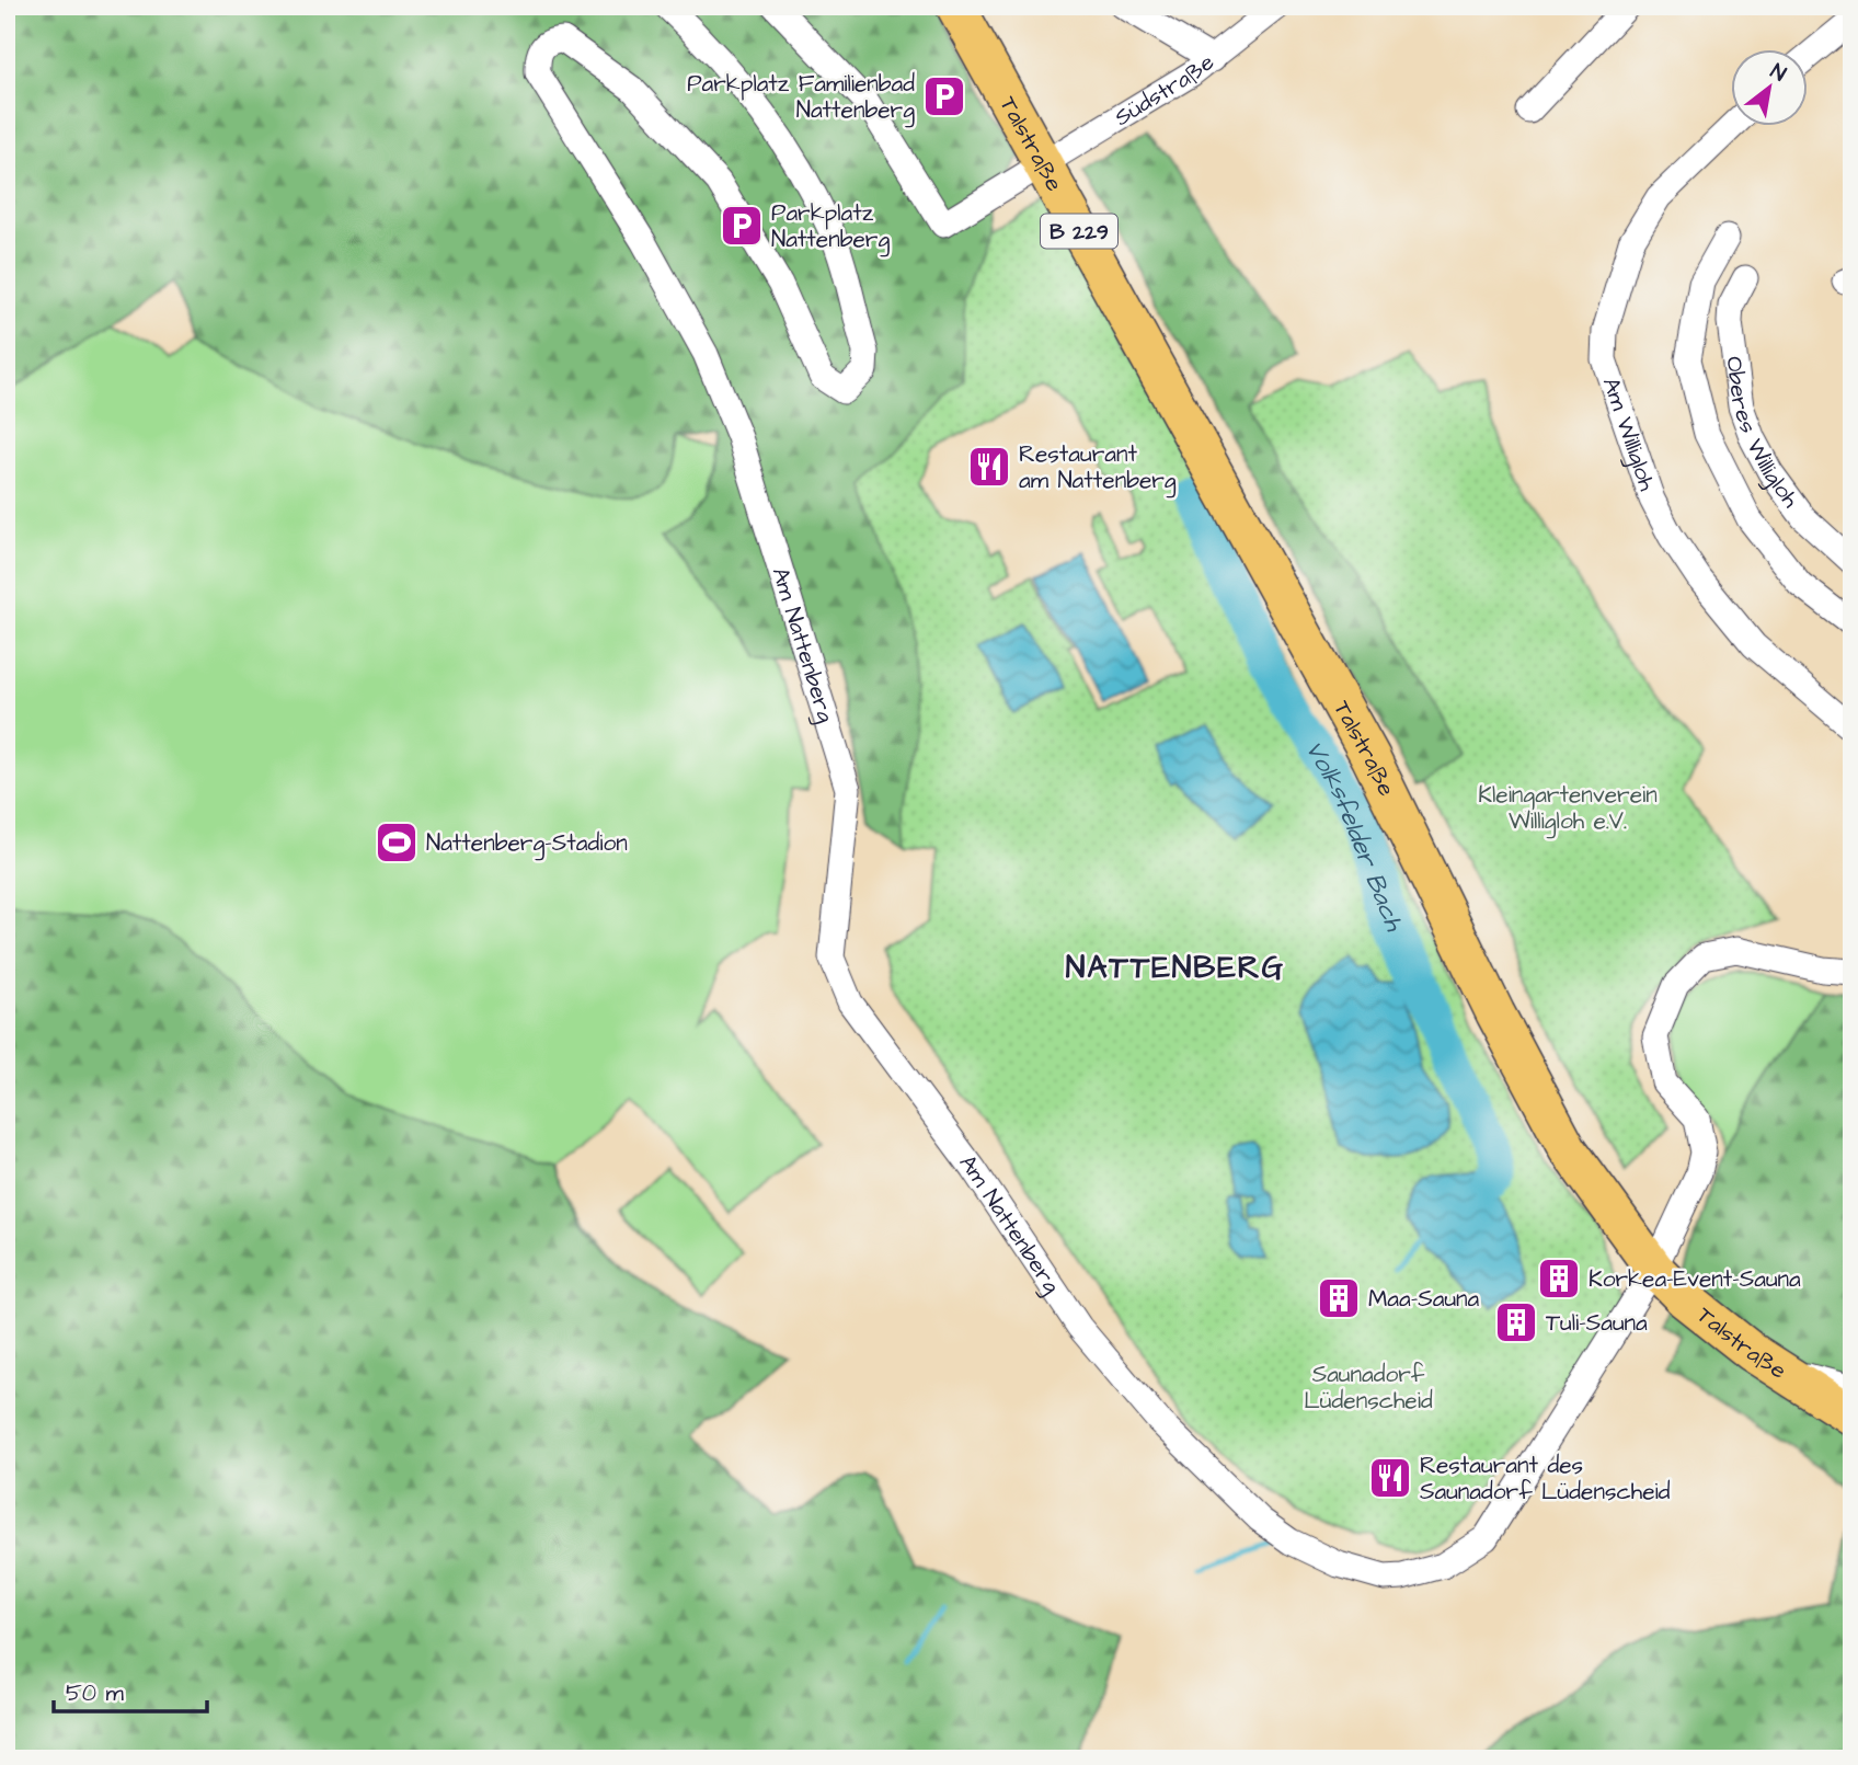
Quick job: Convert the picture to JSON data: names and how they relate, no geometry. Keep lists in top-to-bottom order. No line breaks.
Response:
{"streets":{"main road":["Talstraße","B 229"],"street":["Südstraße","Oberes Willigloh","Am Willigloh","Am Nattenberg"]},"crossings":[["Südstraße","Talstraße"],["Talstraße","Am Nattenberg"]],"districts":["NATTENBERG"],"water":["Volksfelder Bach"],"parks":["Kleingartenverein Willigloh e.V.","Saunadorf Lüdenscheid"],"places":{"parking":["Parkplatz Familienbad Nattenberg","Parkplatz Nattenberg"],"restaurant":["Restaurant am Nattenberg","Restaurant des Saunadorf Lüdenscheid"],"sports":["Nattenberg-Stadion"],"building":["Korkea-Event-Sauna","Maa-Sauna","Tuli-Sauna"]},"scale_bar":"50 m","north":"top right"}
